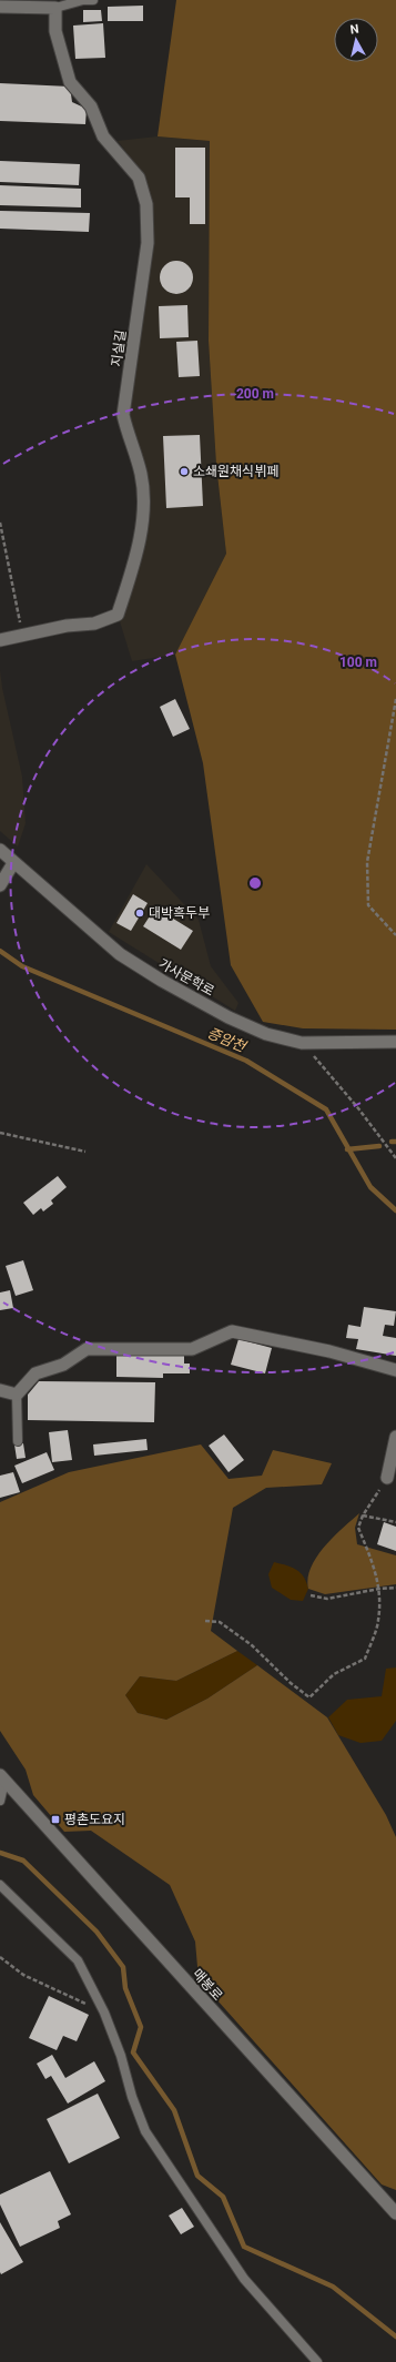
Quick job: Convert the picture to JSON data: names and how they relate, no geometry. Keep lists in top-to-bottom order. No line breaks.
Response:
{"streets":{"street":["지실길","가사문학로","매봉로"]},"water":["증암천"],"places":{"other":["소쇄원채식뷔페","대박흑두부"],"transit":["평촌도요지"]},"north":"top","rings":["200 m","100 m"]}
